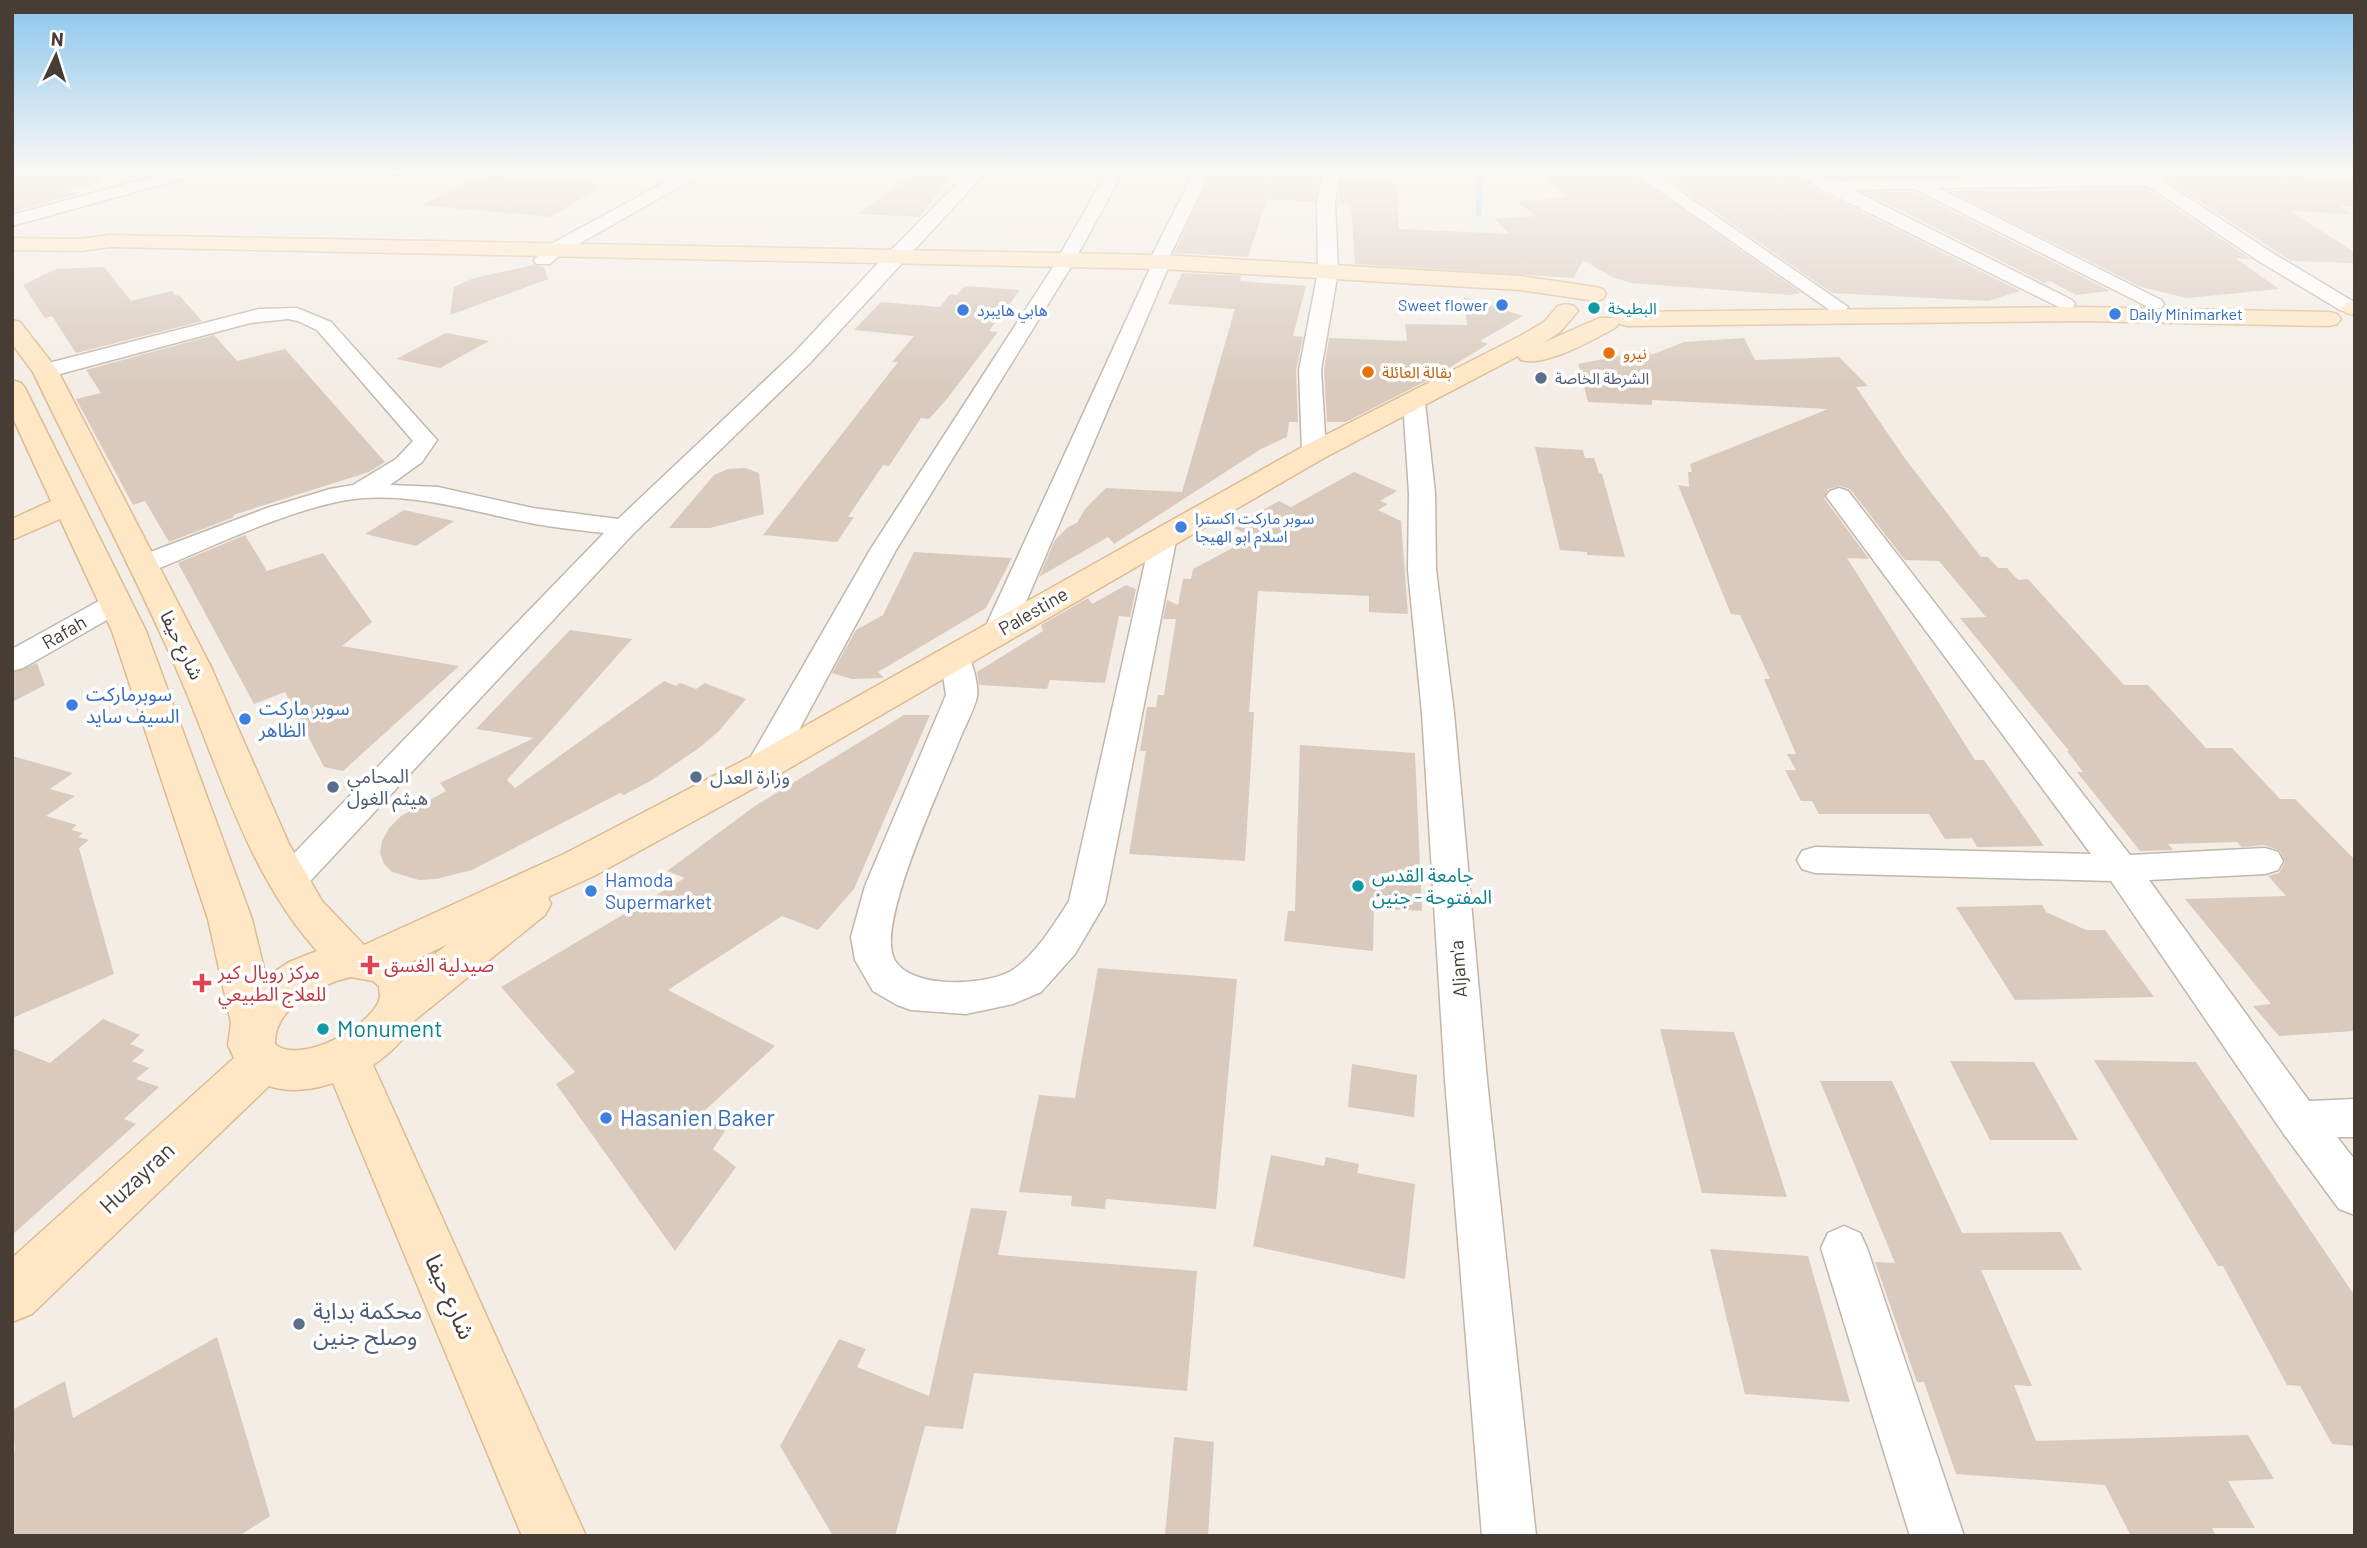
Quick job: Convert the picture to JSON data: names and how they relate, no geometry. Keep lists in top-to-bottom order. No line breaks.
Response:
{"streets":{"main road":["Palestine","شارع حيفا","Huzayran"],"street":["Rafah","Aljam'a"]},"crossings":[["Palestine","Aljam'a"],["شارع حيفا","Huzayran"]],"places":{"other":["Sweet flower","البطيخة","هابي هايبرد","Daily Minimarket","نيرو","بقالة العائلة","الشرطة الخاصة","سوبر ماركت اكسترا اسلام ابو الهيجا","سوبرماركت السيف سايد","سوبر ماركت الظاهر","وزارة العدل","المحامي هيثم الغول","جامعة القدس المفتوحة - جنين","Hamoda Supermarket","Monument","Hasanien Baker","محكمة بداية وصلح جنين"],"health":["صيدلية الغسق","مركز رويال كير للعلاج الطبيعي"]},"north":"top"}
